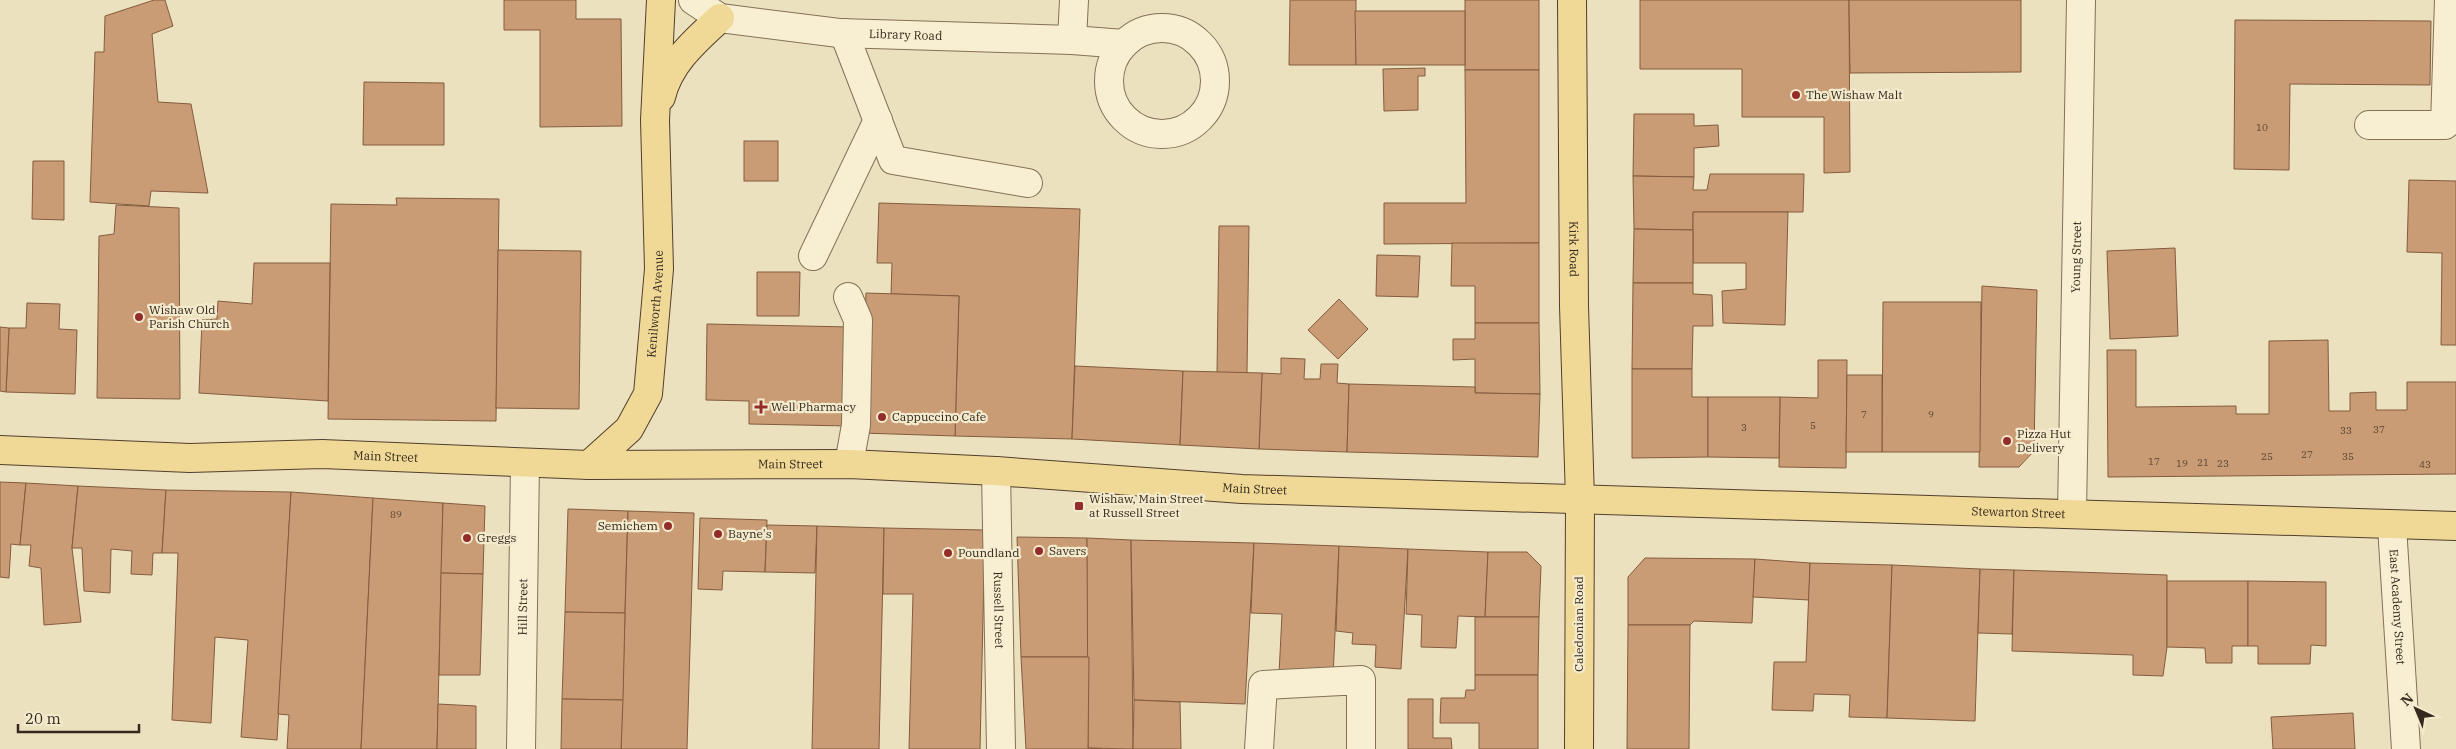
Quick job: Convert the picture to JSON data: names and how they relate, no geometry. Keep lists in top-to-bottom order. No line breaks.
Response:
{"streets":{"main road":["Kirk Road","Kenilworth Avenue","Main Street","Stewarton Street","Caledonian Road"],"street":["Library Road","Young Street","Hill Street","East Academy Street","Russell Street"]},"crossings":[["Library Road","Kenilworth Avenue"],["Kirk Road","Main Street"],["Kirk Road","Stewarton Street"],["Kirk Road","Caledonian Road"],["Young Street","Stewarton Street"],["Kenilworth Avenue","Main Street"],["Main Street","Stewarton Street"],["Main Street","Hill Street"],["Main Street","Russell Street"],["Main Street","Caledonian Road"],["Stewarton Street","East Academy Street"],["Stewarton Street","Caledonian Road"]],"places":{"other":["The Wishaw Malt","Wishaw Old Parish Church","Cappuccino Cafe","Pizza Hut Delivery","Semichem","Bayne's","Greggs","Savers","Poundland"],"health":["Well Pharmacy"],"transit":["Wishaw, Main Street at Russell Street"]},"house_numbers":["10","7","9","5","3","37","33","27","25","35","17","21","19","23","43","89"],"scale_bar":"20 m","north":"top left"}
